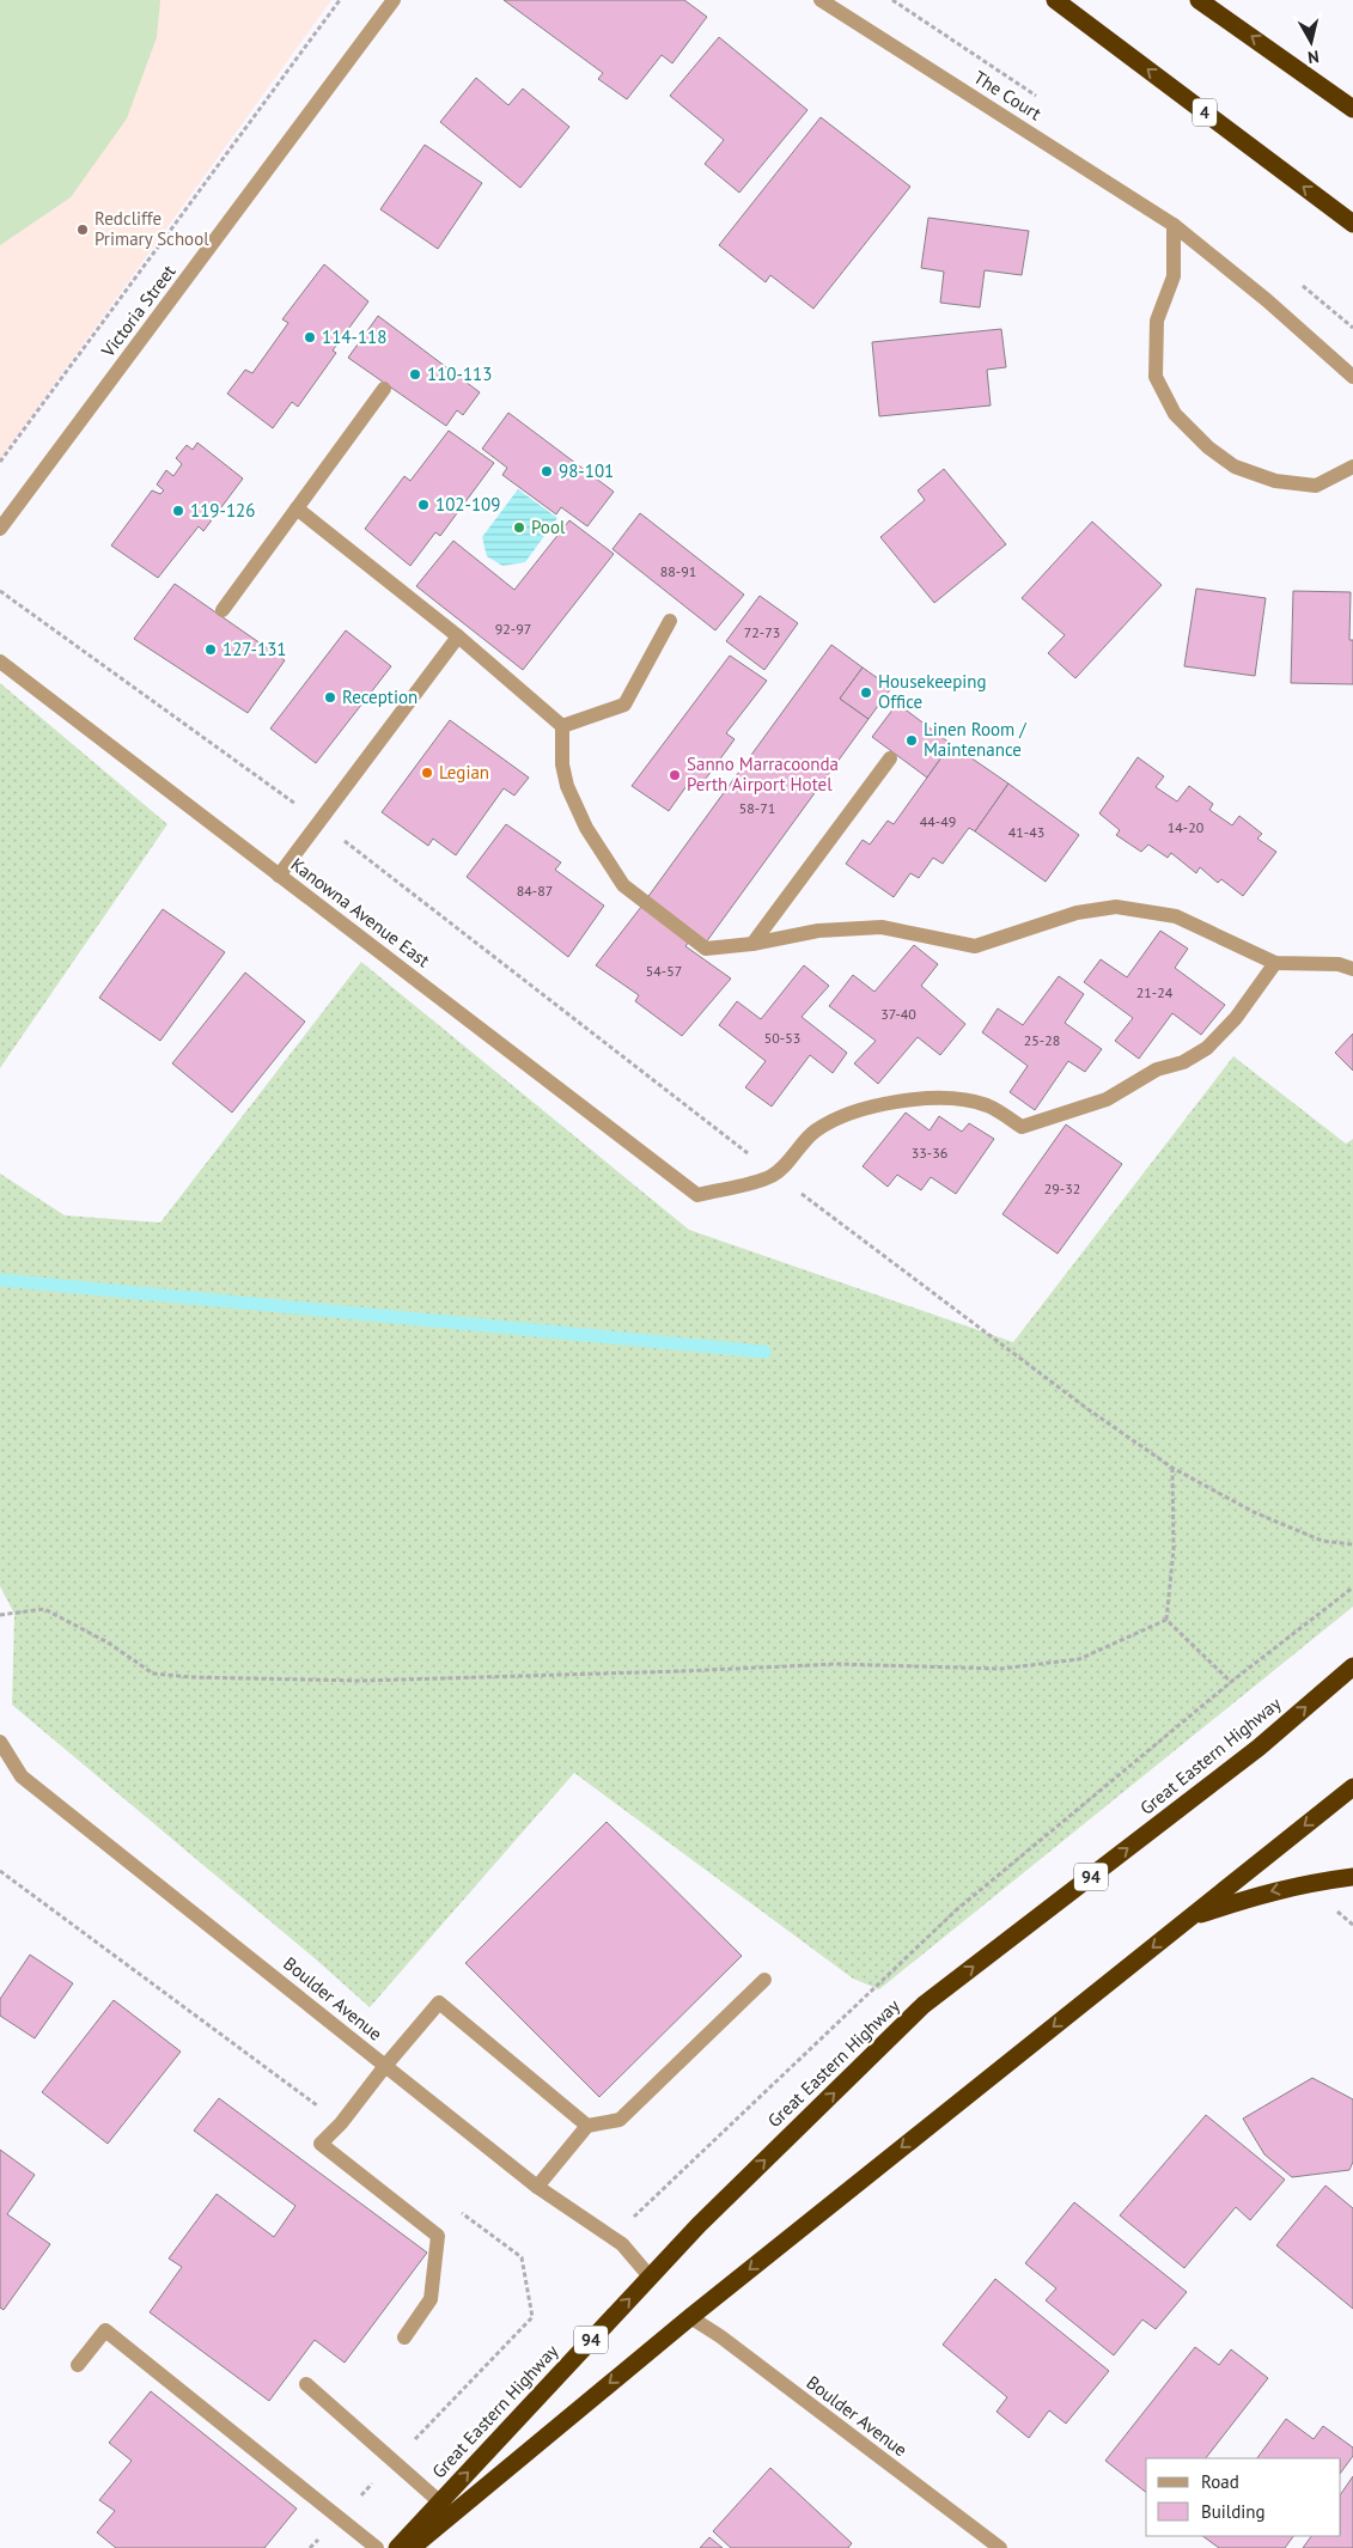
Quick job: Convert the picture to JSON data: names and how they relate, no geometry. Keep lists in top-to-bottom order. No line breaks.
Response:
{"streets":{"highway":["4","Great Eastern Highway","94"],"street":["The Court","Victoria Street","Kanowna Avenue East","Boulder Avenue"]},"crossings":[["Great Eastern Highway","Boulder Avenue"]],"places":["Redcliffe Primary School","114-118","110-113","98-101","102-109","119-126","Pool","127-131","Housekeeping Office","Reception","Linen Room / Maintenance","Legian","Sanno Marracoonda Perth Airport Hotel"],"house_numbers":["88-91","92-97","72-73","58-71","44-49","14-20","41-43","84-87","54-57","21-24","37-40","50-53","25-28","33-36","29-32"],"legend":["Road","Building"],"north":"bottom"}
